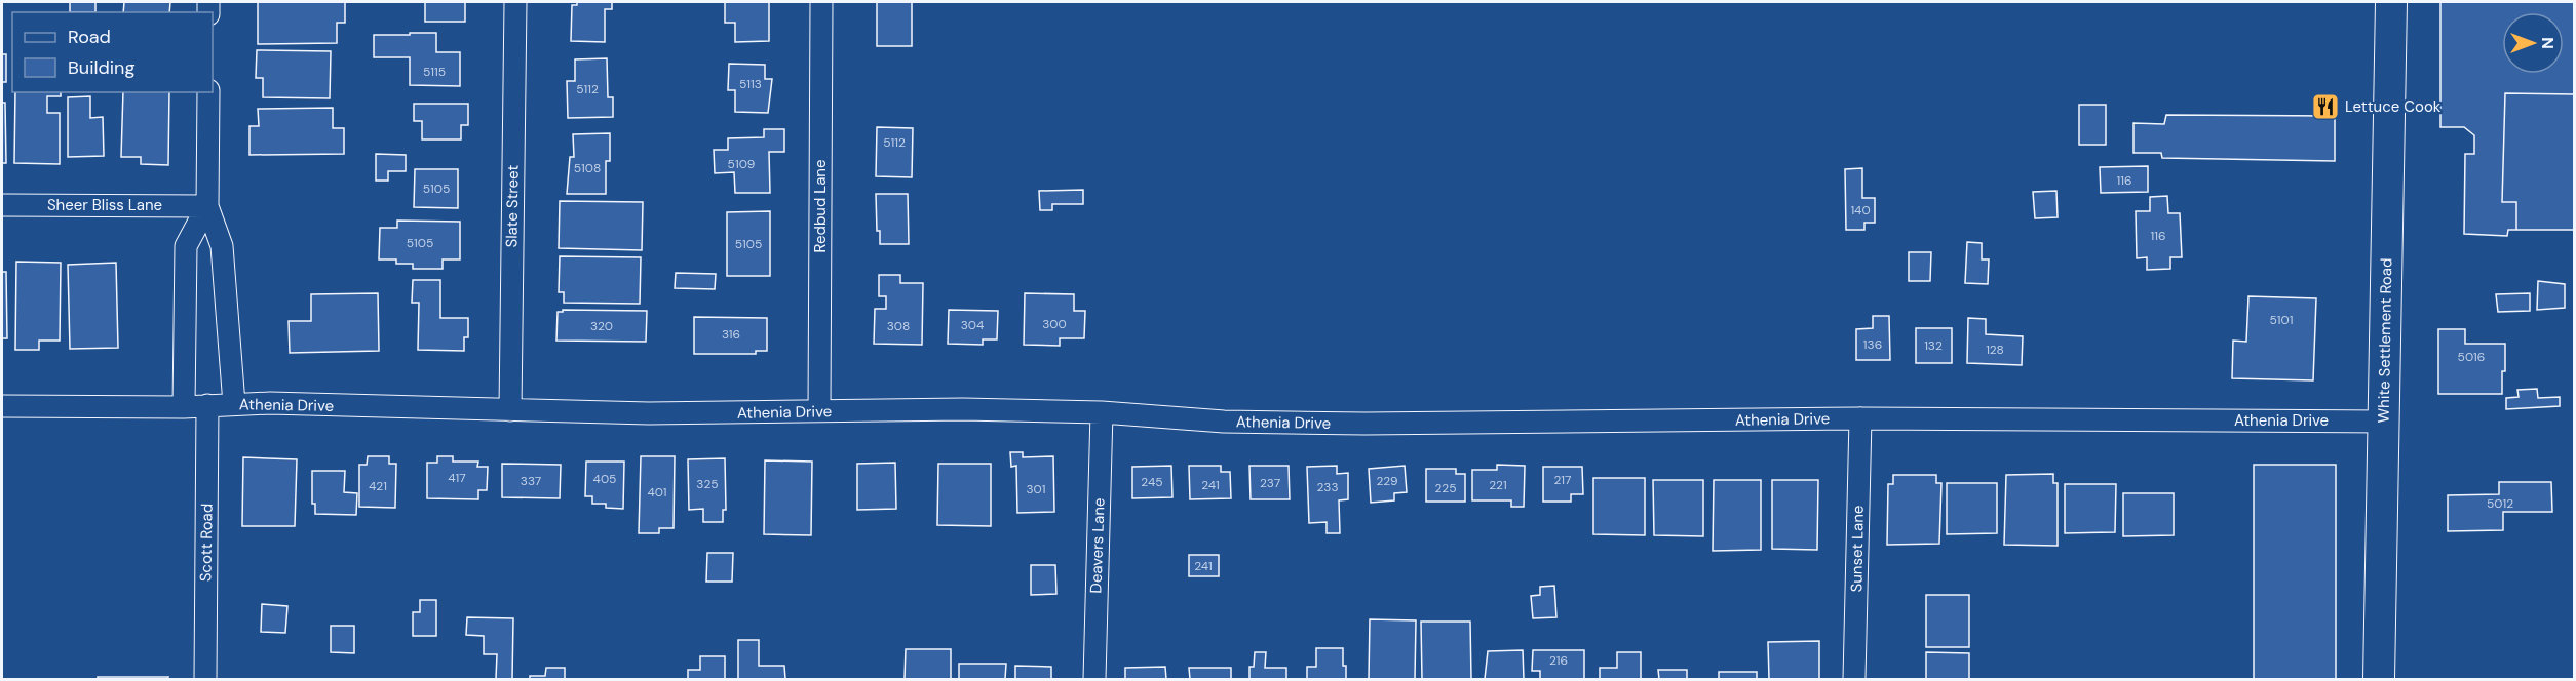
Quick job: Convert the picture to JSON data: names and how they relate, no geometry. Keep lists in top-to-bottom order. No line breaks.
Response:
{"streets":{"main road":["White Settlement Road"],"street":["Sheer Bliss Lane","Slate Street","Redbud Lane","Athenia Drive","Scott Road","Deavers Lane","Sunset Lane"]},"crossings":[["Slate Street","Athenia Drive"],["Redbud Lane","Athenia Drive"],["White Settlement Road","Athenia Drive"],["Athenia Drive","Scott Road"],["Athenia Drive","Deavers Lane"],["Athenia Drive","Sunset Lane"]],"places":{"restaurant":["Lettuce Cook"]},"house_numbers":["5115","5113","5112","5112","5109","5108","116","5105","140","116","5105","5105","5101","300","304","320","308","316","136","132","128","5016","417","405","217","337","229","245","237","325","241","221","421","233","225","301","401","5012","241","216"],"legend":["Road","Building"],"north":"right"}
